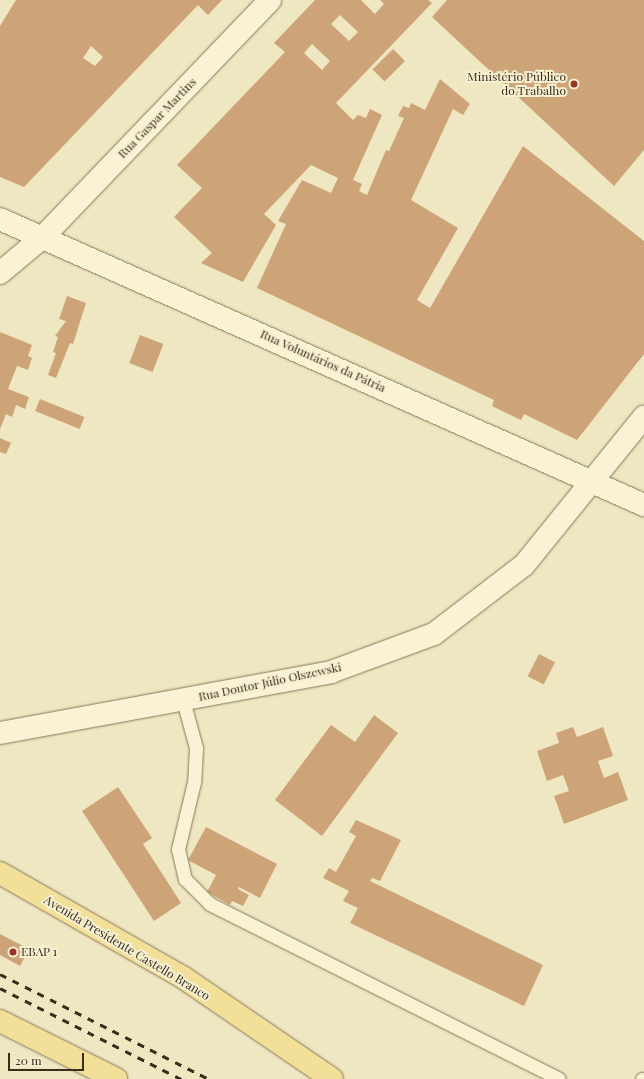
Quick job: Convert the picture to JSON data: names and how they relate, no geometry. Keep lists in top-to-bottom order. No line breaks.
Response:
{"streets":{"main road":["Avenida Presidente Castello Branco"],"street":["Rua Gaspar Martins","Rua Voluntários da Pátria","Rua Doutor Júlio Olszewski"]},"crossings":[["Rua Gaspar Martins","Rua Voluntários da Pátria"],["Rua Voluntários da Pátria","Rua Doutor Júlio Olszewski"]],"places":["Ministério Público do Trabalho","EBAP 1"],"scale_bar":"20 m"}
